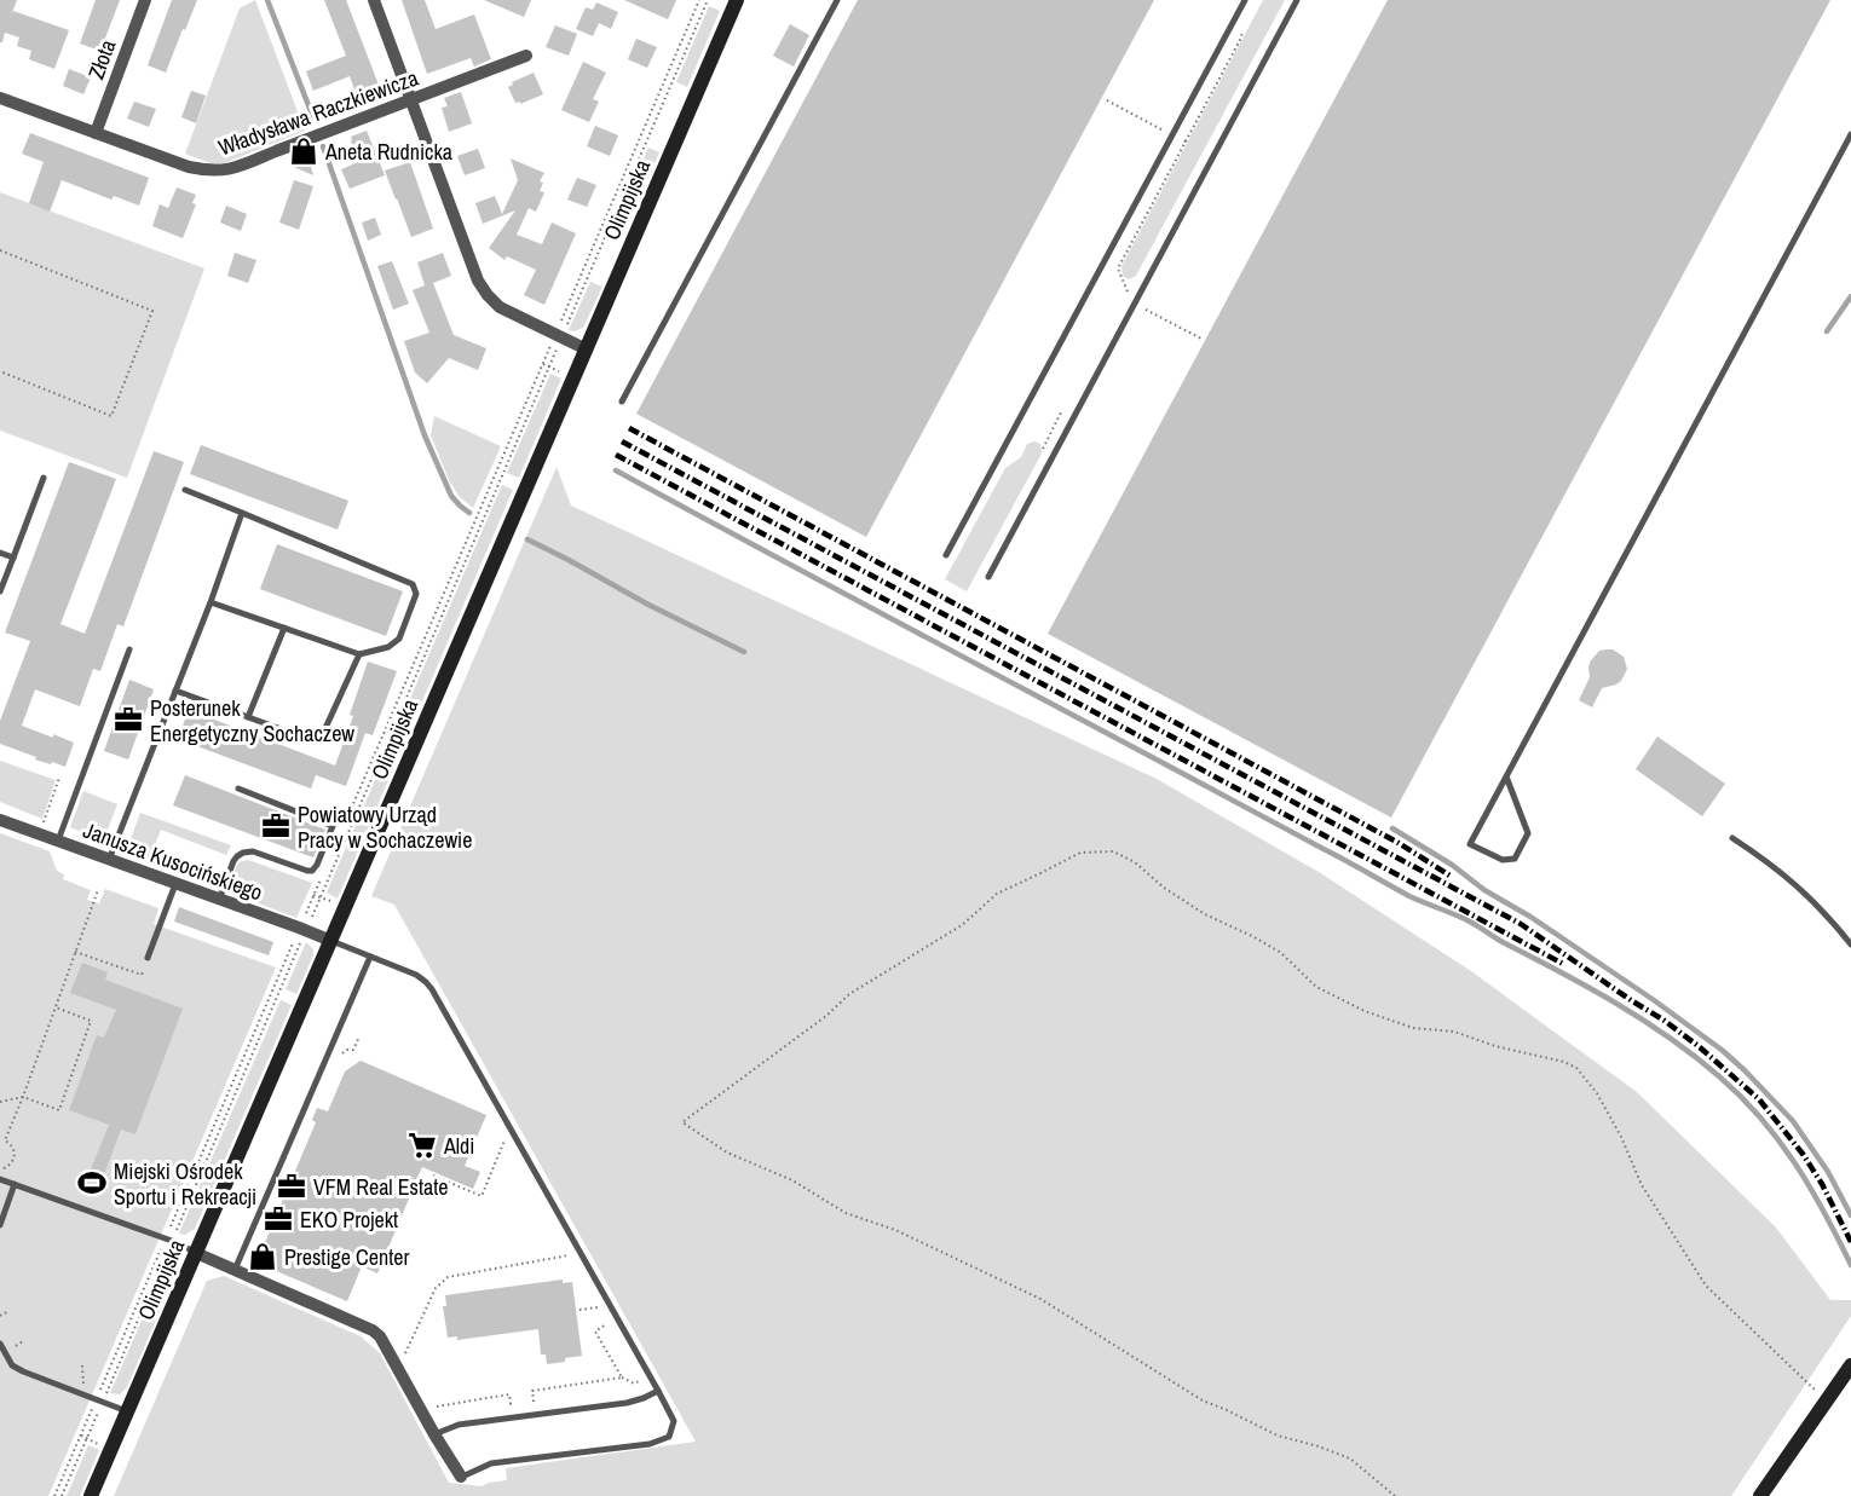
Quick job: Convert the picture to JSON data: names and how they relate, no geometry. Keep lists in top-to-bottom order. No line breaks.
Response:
{"streets":{"street":["Złota","Władysława Raczkiewicza","Olimpijska","Janusza Kusocińskiego"]},"crossings":[["Złota","Władysława Raczkiewicza"],["Olimpijska","Janusza Kusocińskiego"]],"places":{"shop":["Aneta Rudnicka","Prestige Center"],"office":["Posterunek Energetyczny Sochaczew","Powiatowy Urząd Pracy w Sochaczewie","VFM Real Estate","EKO Projekt"],"supermarket":["Aldi"],"sports":["Miejski Ośrodek Sportu i Rekreacji"]}}
